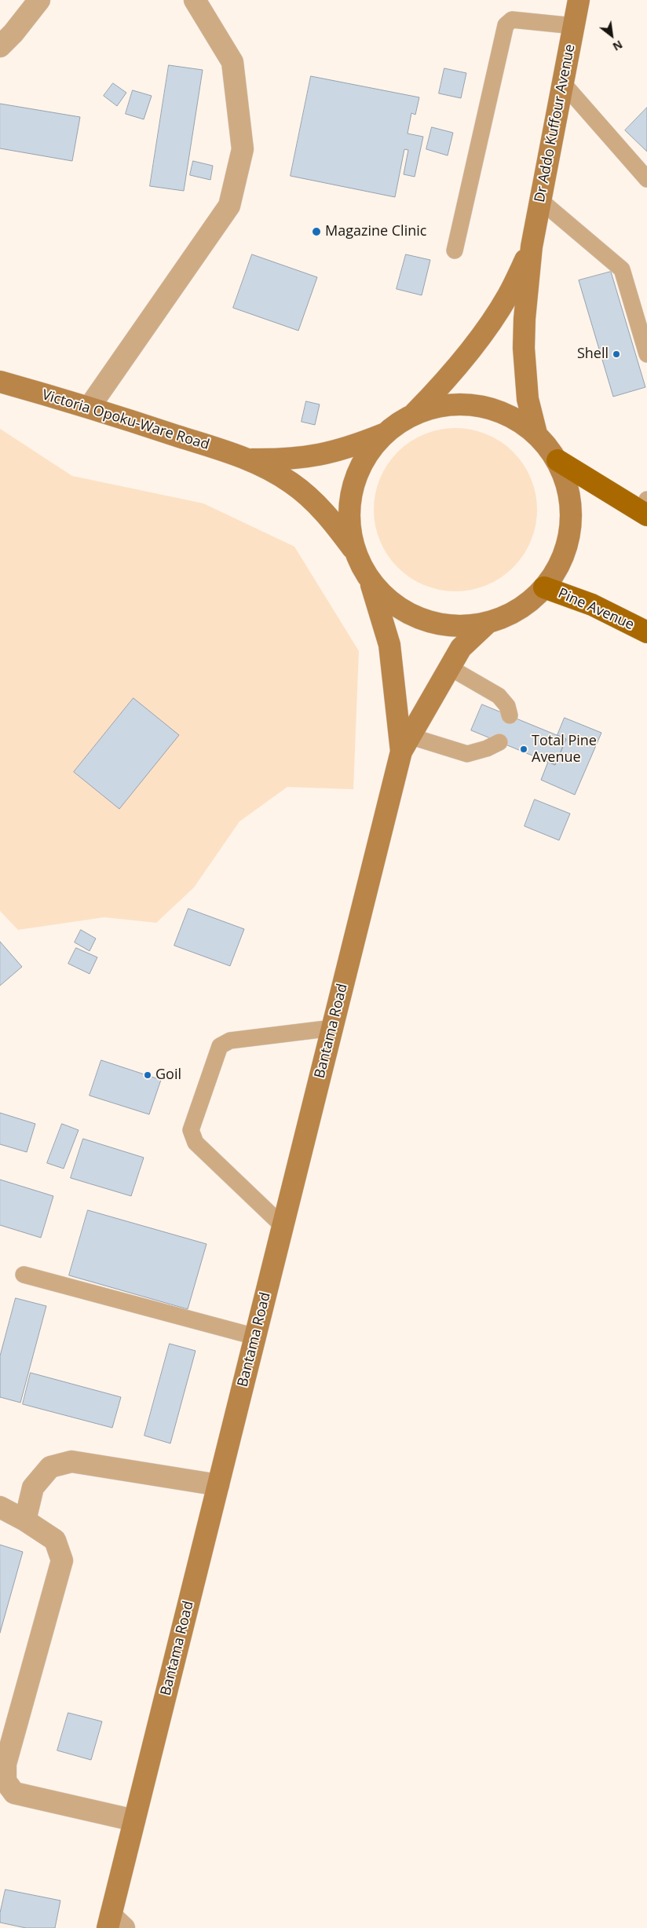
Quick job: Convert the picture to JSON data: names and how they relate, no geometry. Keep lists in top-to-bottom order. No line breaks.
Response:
{"streets":{"main road":["Dr Addo Kuffour Avenue","Victoria Opoku-Ware Road","Pine Avenue","Bantama Road"]},"places":["Magazine Clinic","Shell","Total Pine Avenue","Goil"],"north":"bottom right"}
